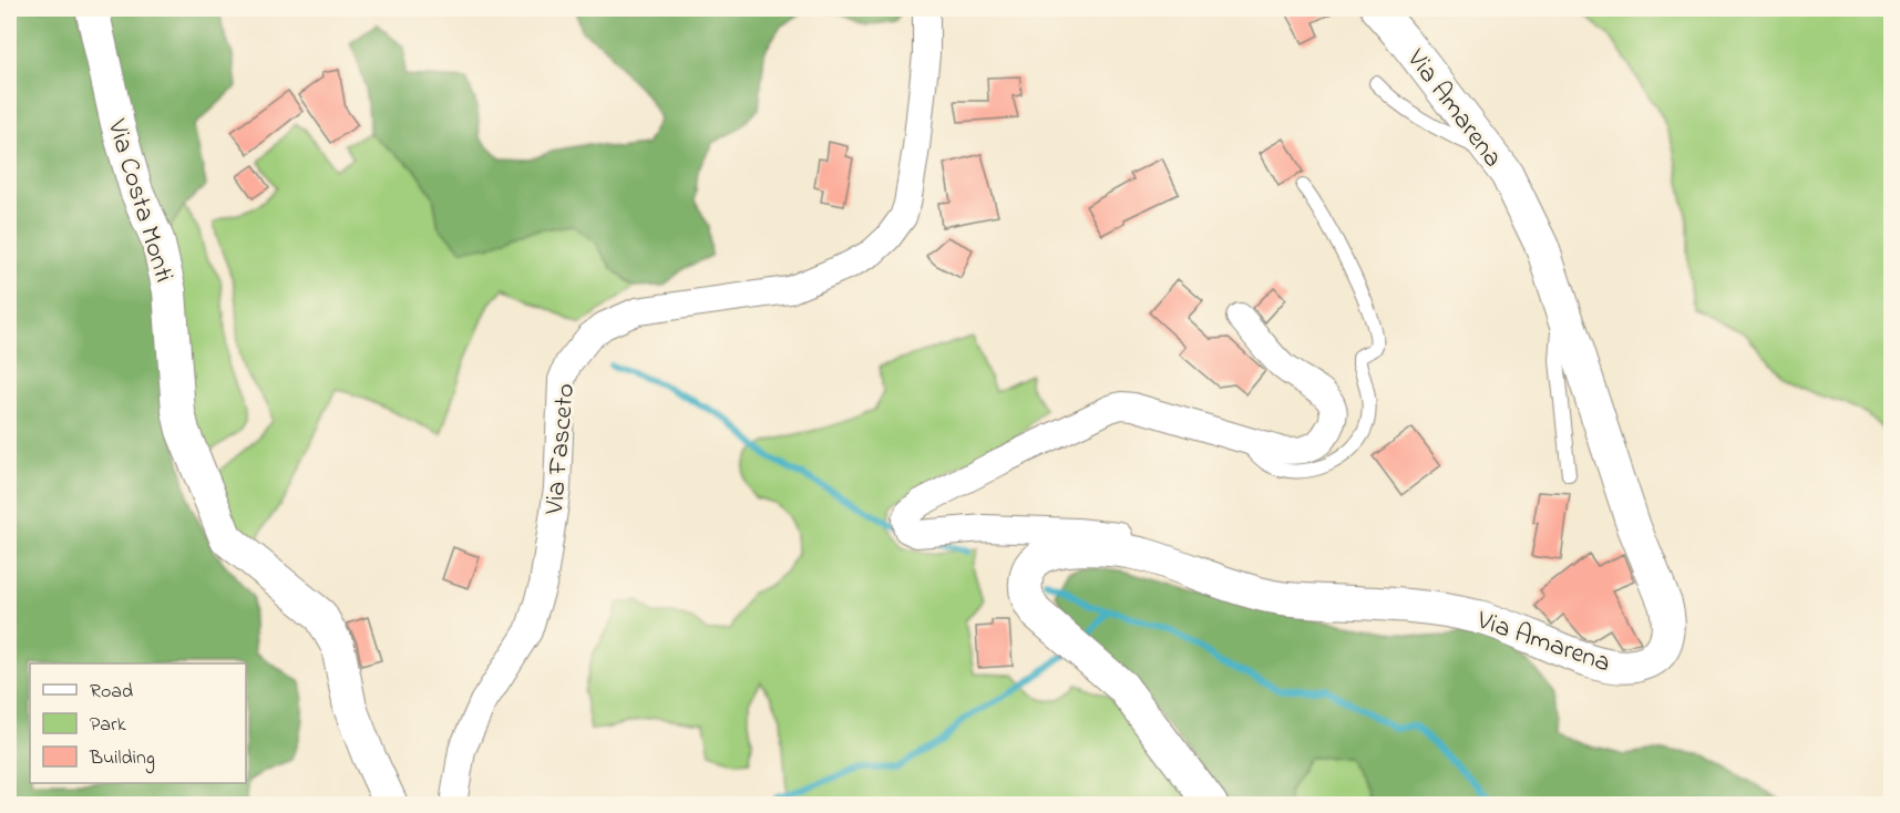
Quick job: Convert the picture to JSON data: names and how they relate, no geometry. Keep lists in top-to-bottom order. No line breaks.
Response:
{"streets":{"street":["Via Amarena","Via Costa Monti","Via Fasceto"]},"legend":["Road","Park","Building"]}
